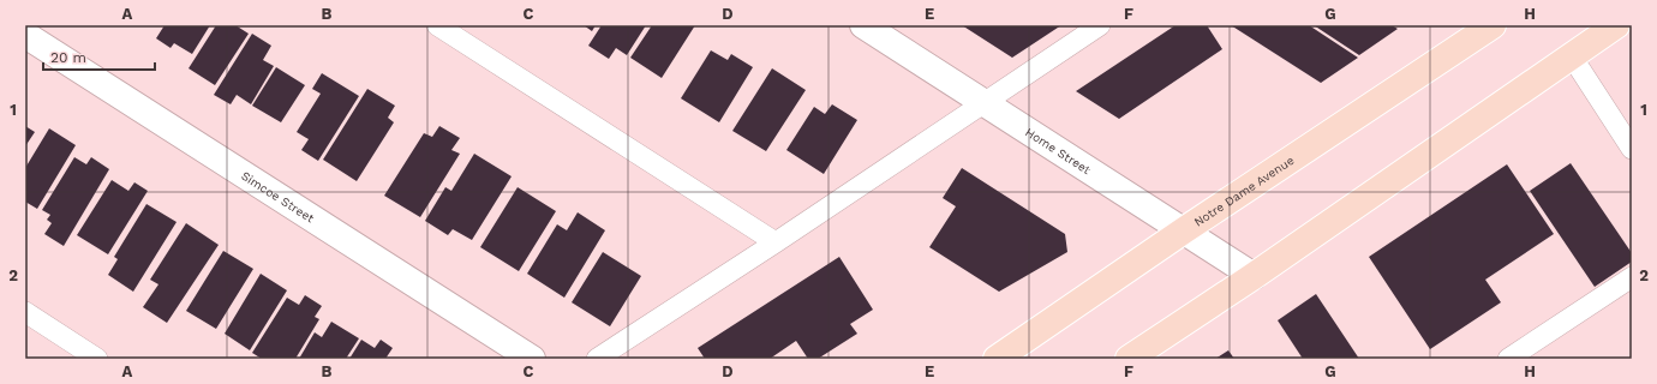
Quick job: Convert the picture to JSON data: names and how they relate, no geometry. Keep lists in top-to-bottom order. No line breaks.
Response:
{"streets":{"main road":["Notre Dame Avenue"],"street":["Home Street","Simcoe Street"]},"crossings":[["Home Street","Notre Dame Avenue"]],"scale_bar":"20 m","grid":{"columns":["A","B","C","D","E","F","G","H"],"rows":["1","2"]}}
